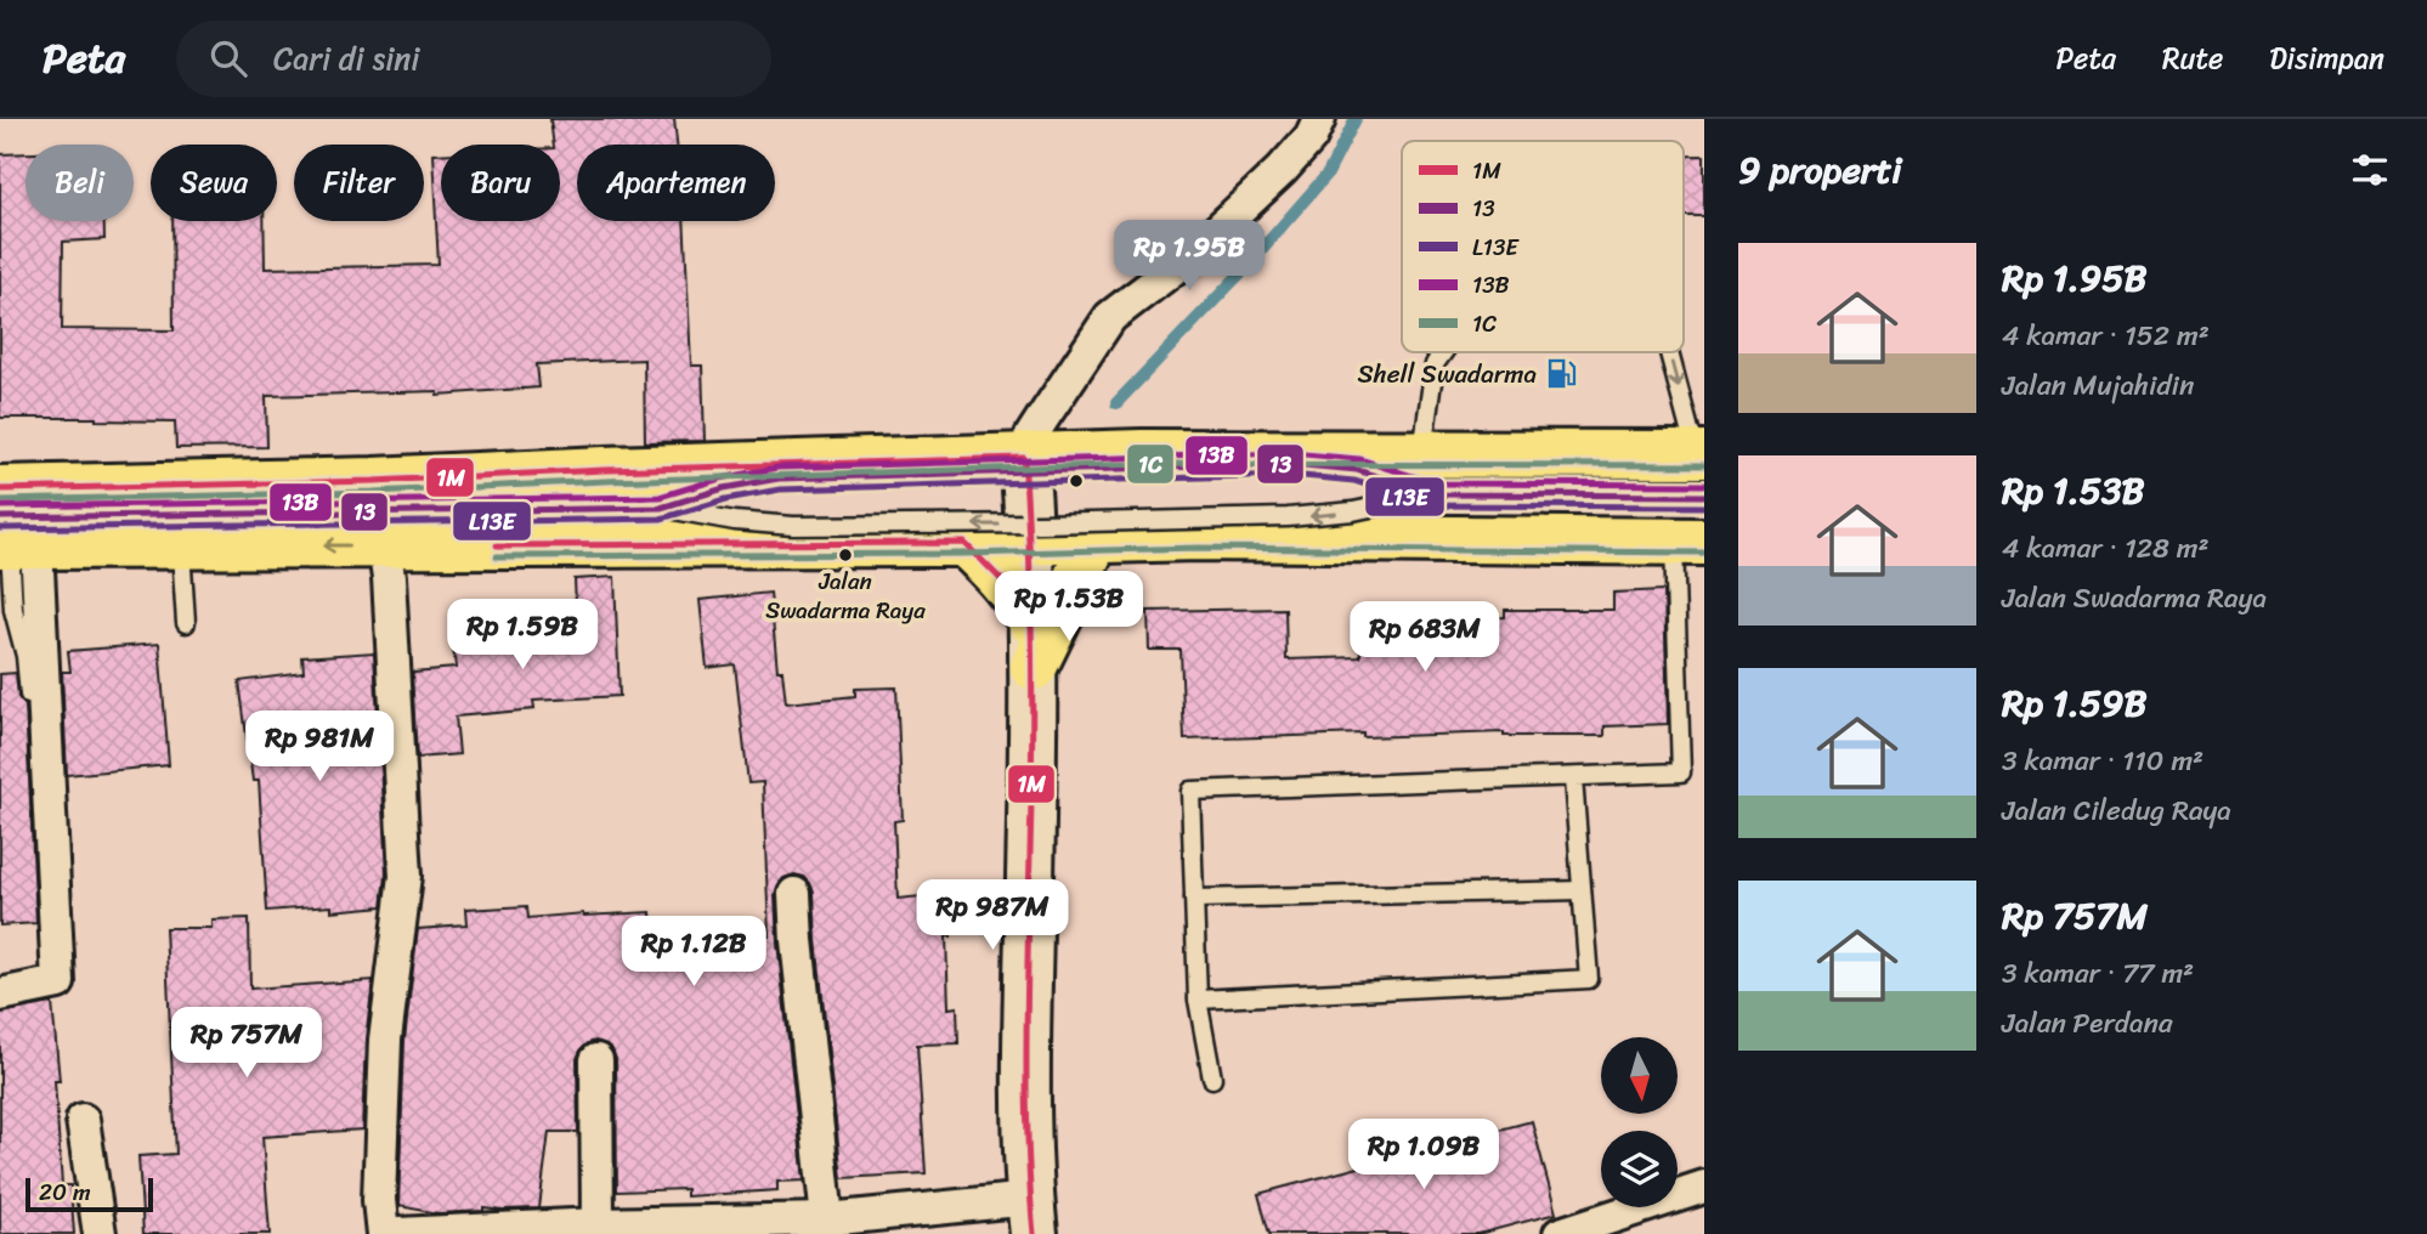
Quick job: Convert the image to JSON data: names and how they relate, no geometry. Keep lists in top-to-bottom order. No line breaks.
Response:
{"places":{"fuel station":["Shell Swadarma"],"other":["Jalan Swadarma Raya"]},"lines":["transit line 13B","transit line 1M","transit line 13","transit line 1C","transit line L13E"],"legend":["1M","13","L13E","13B","1C"],"scale_bar":"20 m","north":"bottom","page":{"header":"Peta","search":"Cari di sini","nav":["Peta","Rute","Disimpan"],"heading":"9 properti","chip":["Beli","Sewa","Filter","Baru","Apartemen"],"price":["Rp 1.95B","Rp 1.53B","Rp 1.59B","Rp 683M","Rp 981M","Rp 987M","Rp 1.12B","Rp 757M","Rp 1.09B"],"list":[{"name":"Rp 1.95B","note":"4 kamar · 152 m² · Jalan Mujahidin"},{"name":"Rp 1.53B","note":"4 kamar · 128 m² · Jalan Swadarma Raya"},{"name":"Rp 1.59B","note":"3 kamar · 110 m² · Jalan Ciledug Raya"},{"name":"Rp 757M","note":"3 kamar · 77 m² · Jalan Perdana"}],"scale":"20 m"}}
